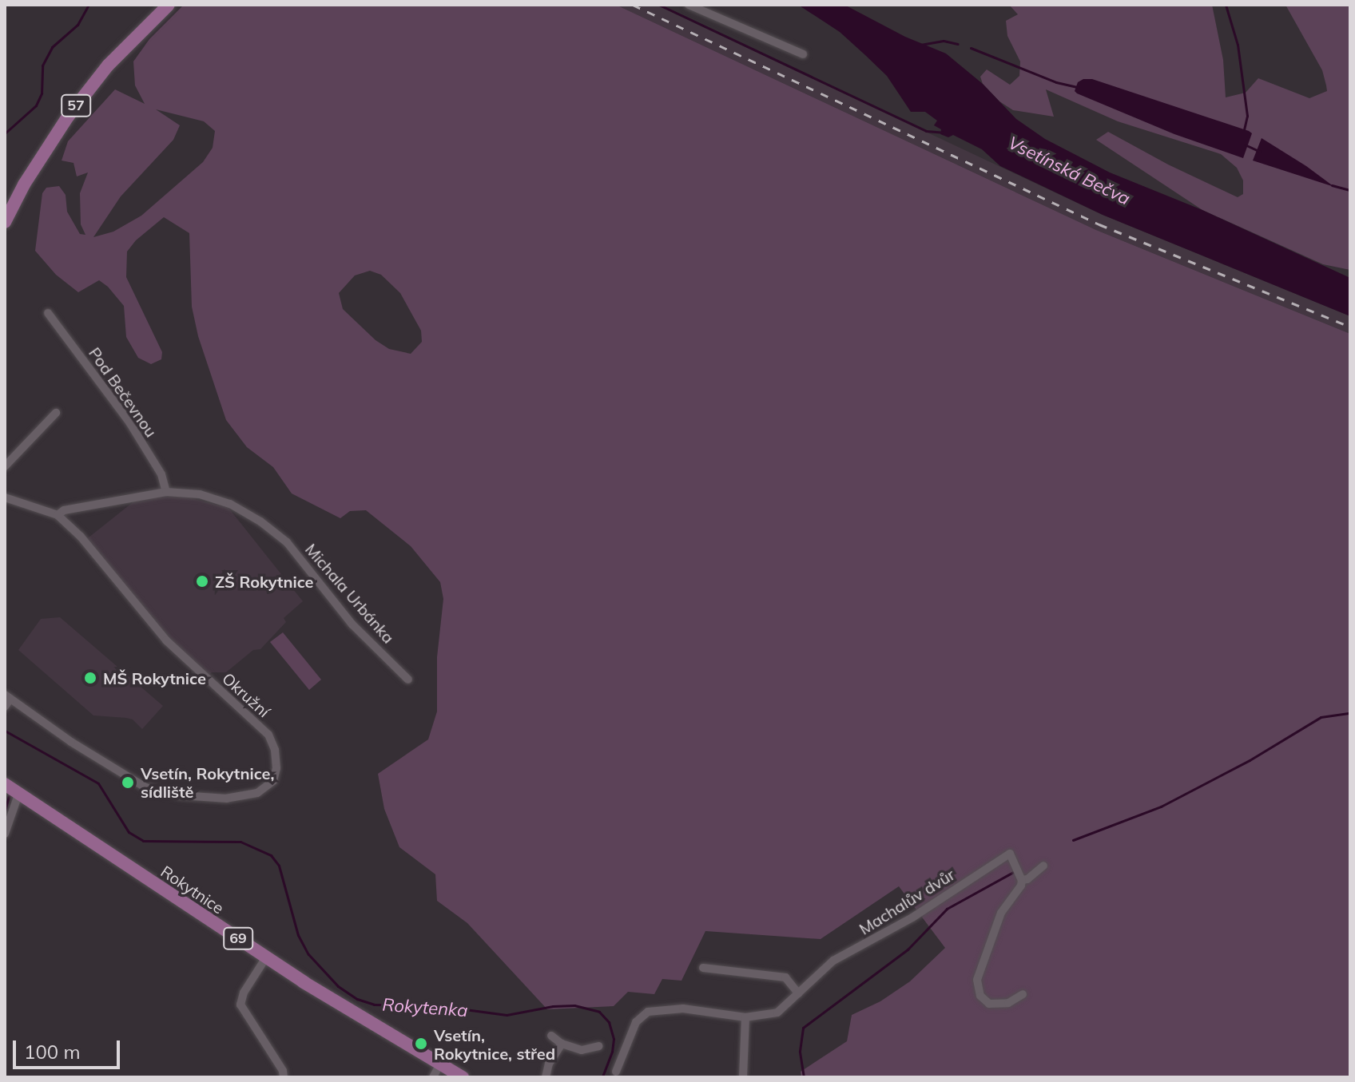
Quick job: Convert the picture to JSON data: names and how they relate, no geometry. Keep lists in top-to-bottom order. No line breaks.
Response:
{"streets":{"main road":["57","Rokytnice","69"],"street":["Pod Bečevnou","Michala Urbánka","Okružní","Machalův dvůr"]},"crossings":[["Pod Bečevnou","Michala Urbánka"],["Michala Urbánka","Okružní"]],"water":["Vsetínská Bečva","Rokytenka"],"places":["ZŠ Rokytnice","MŠ Rokytnice","Vsetín, Rokytnice, sídliště","Vsetín, Rokytnice, střed"],"scale_bar":"100 m"}
